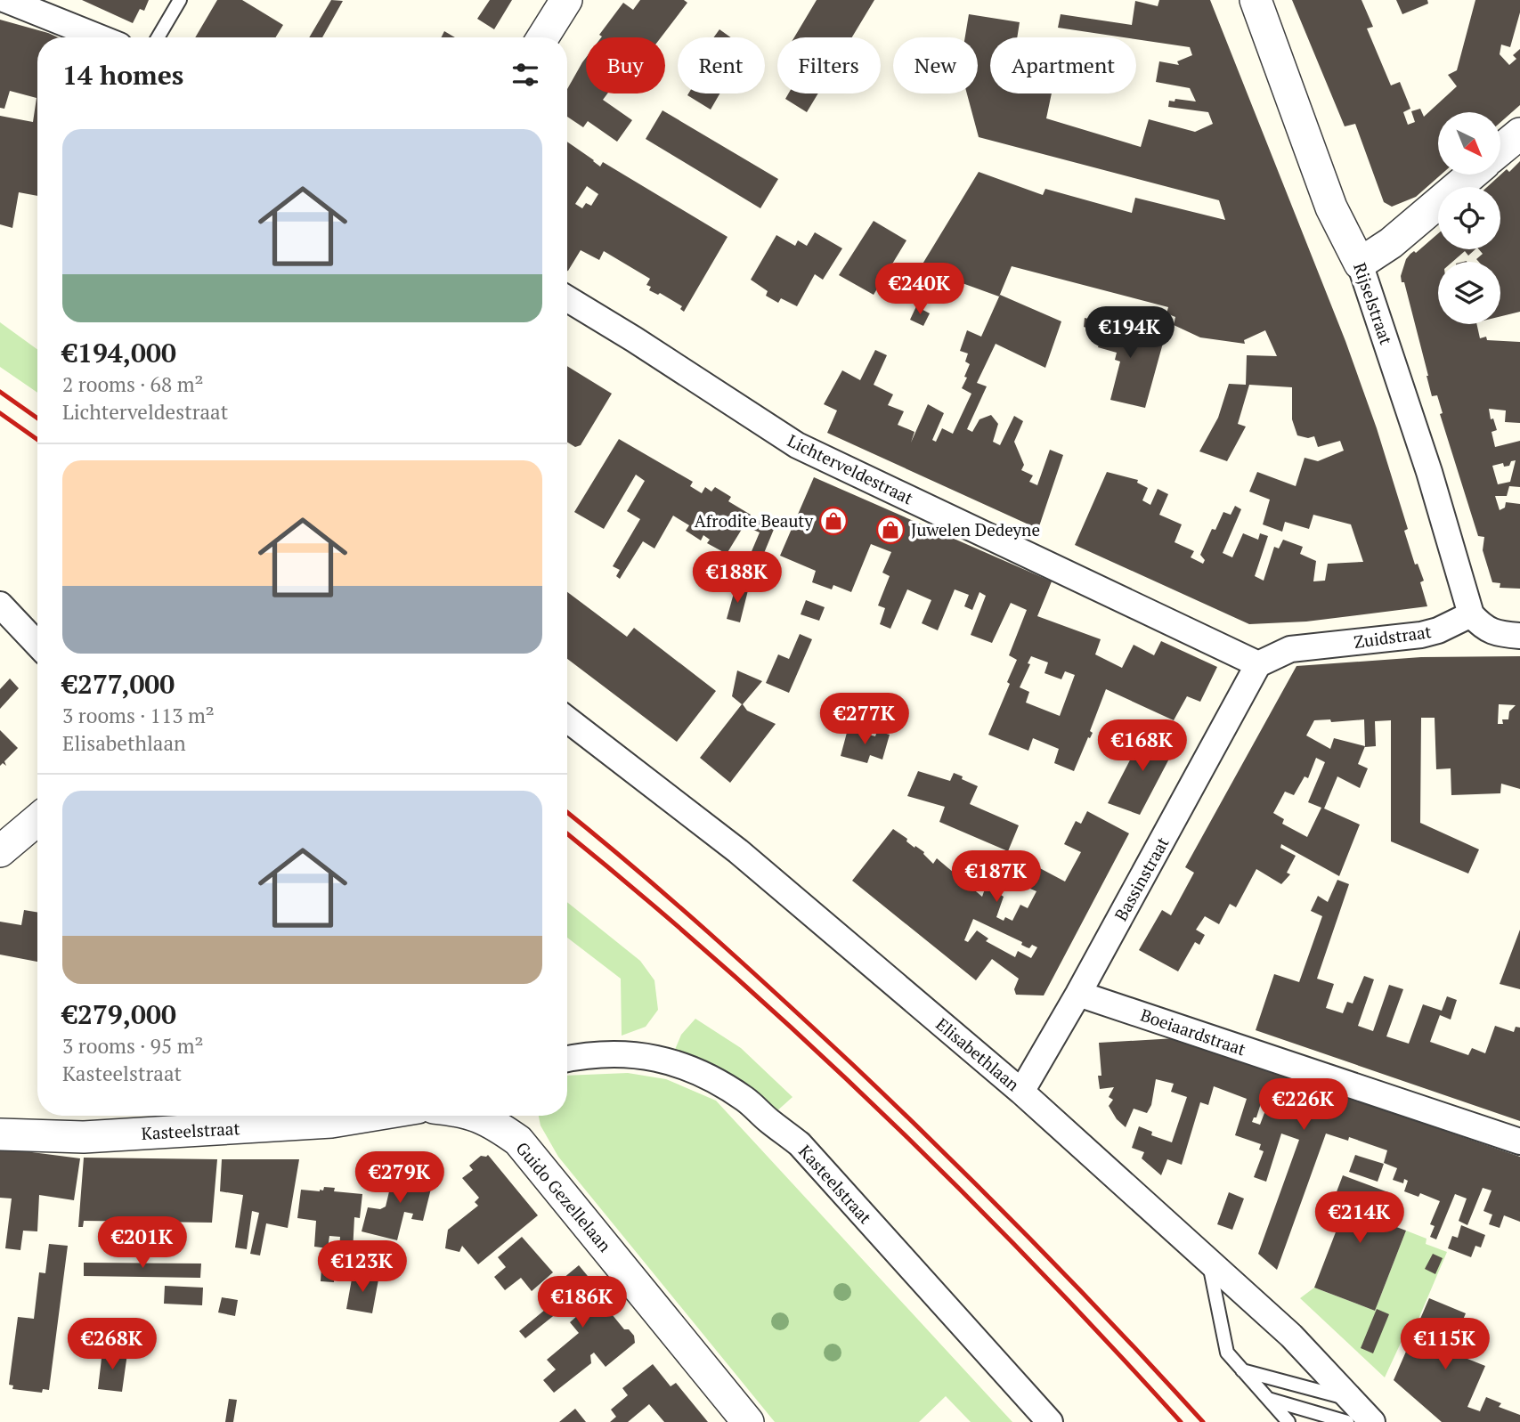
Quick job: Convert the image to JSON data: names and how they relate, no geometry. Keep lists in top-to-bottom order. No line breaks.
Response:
{"streets":{"street":["Rijselstraat","Lichterveldestraat","Zuidstraat","Bassinstraat","Boeiaardstraat","Elisabethlaan","Kasteelstraat","Guido Gezellelaan"]},"crossings":[["Rijselstraat","Zuidstraat"],["Lichterveldestraat","Zuidstraat"],["Lichterveldestraat","Bassinstraat"],["Zuidstraat","Bassinstraat"],["Bassinstraat","Boeiaardstraat"],["Bassinstraat","Elisabethlaan"]],"places":{"shop":["Afrodite Beauty","Juwelen Dedeyne"]},"north":"bottom right","page":{"chip":["Buy","Rent","Filters","New","Apartment"],"heading":"14 homes","list":[{"name":"€194,000","note":"2 rooms · 68 m² · Lichterveldestraat"},{"name":"€277,000","note":"3 rooms · 113 m² · Elisabethlaan"},{"name":"€279,000","note":"3 rooms · 95 m² · Kasteelstraat"}],"price":["€240K","€194K","€188K","€277K","€168K","€187K","€226K","€279K","€214K","€201K","€123K","€186K","€268K","€115K"]}}
